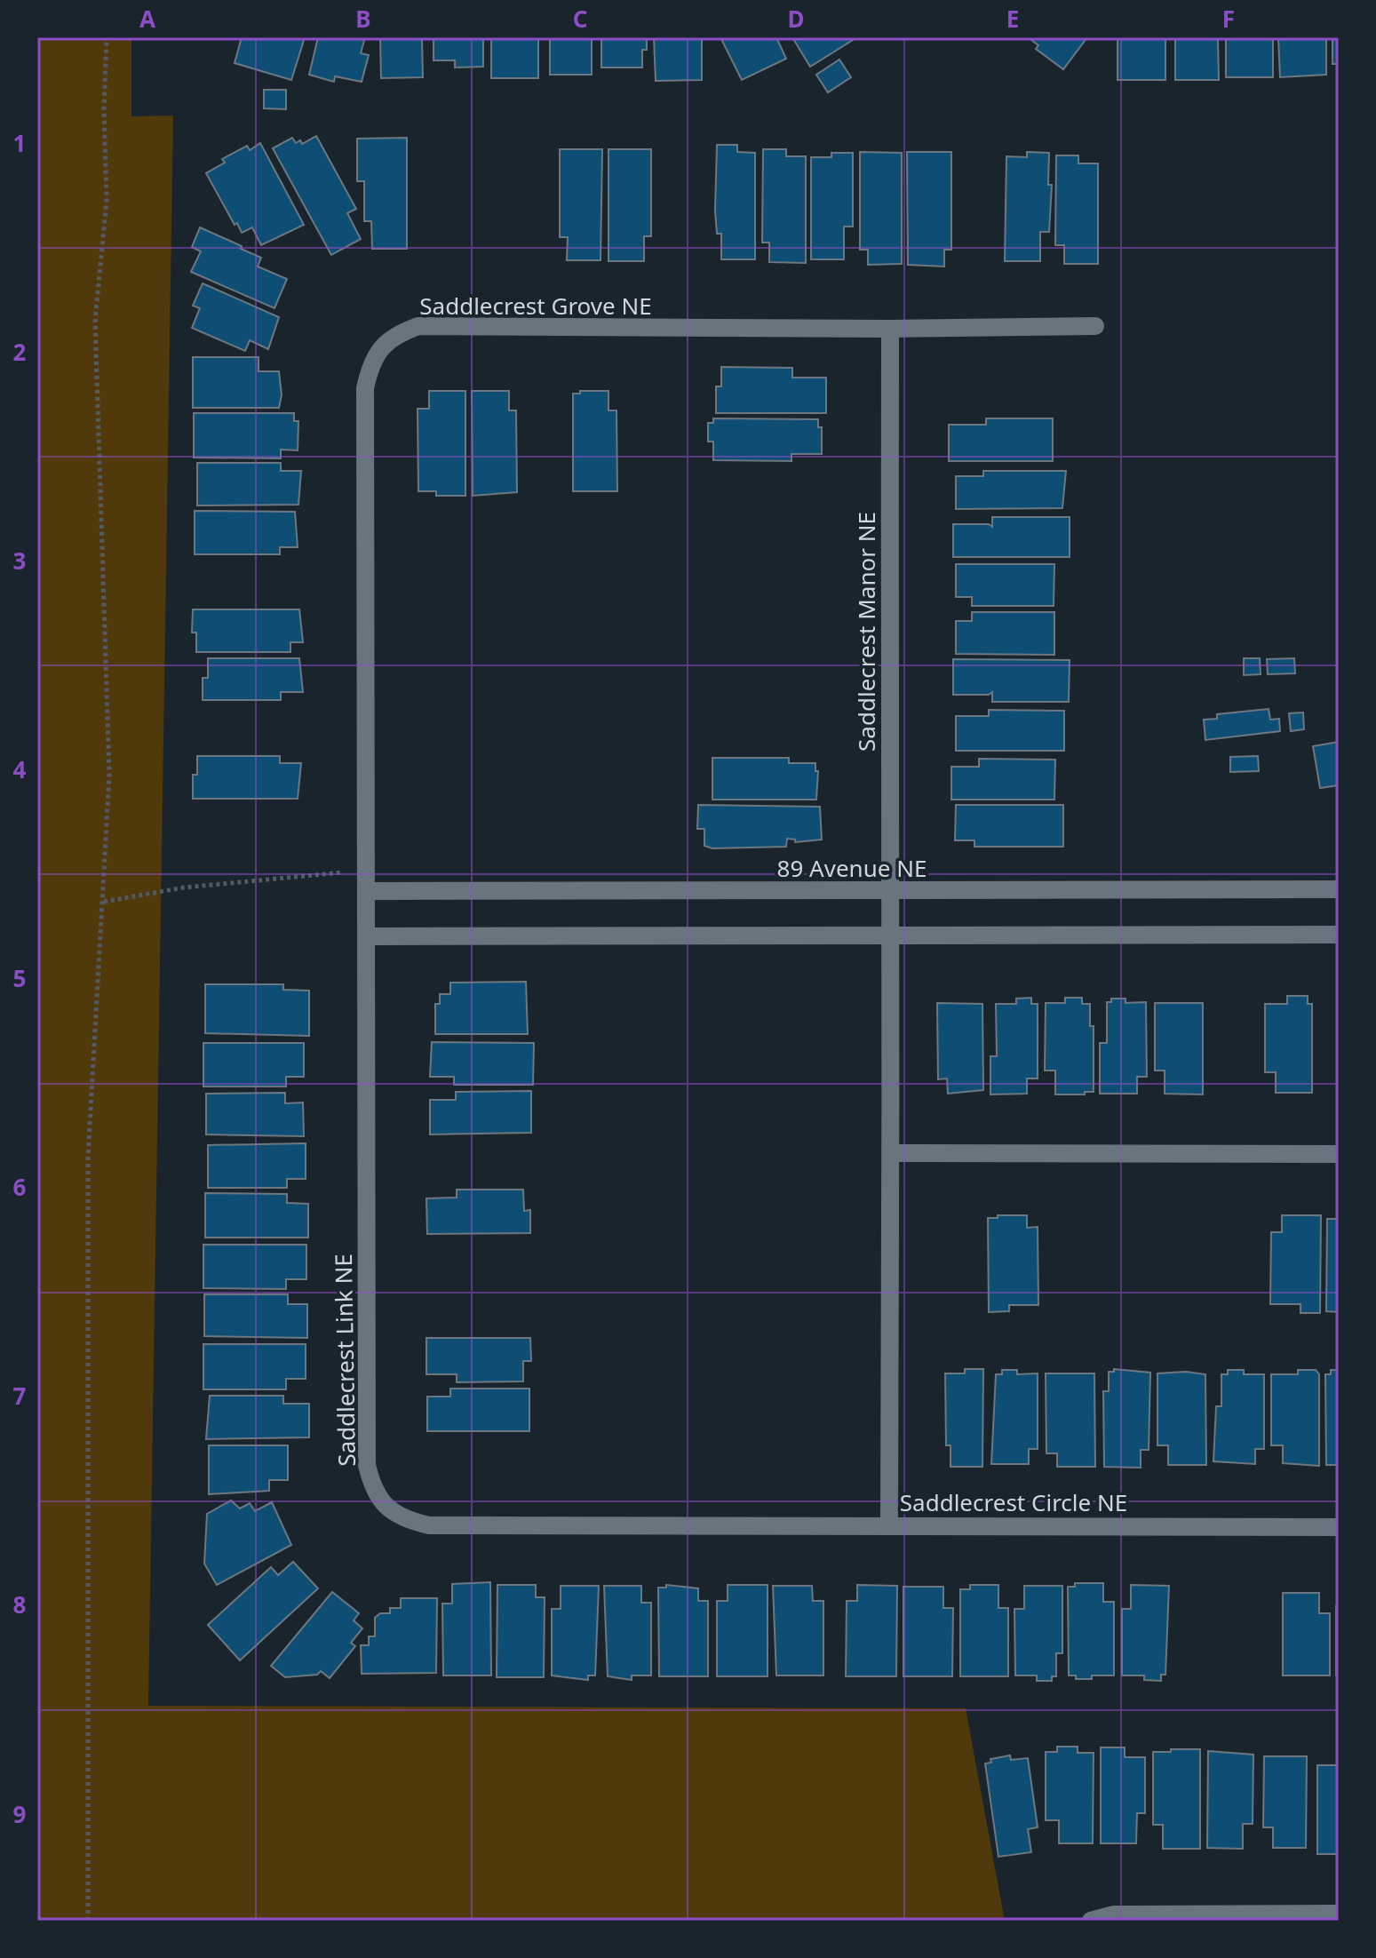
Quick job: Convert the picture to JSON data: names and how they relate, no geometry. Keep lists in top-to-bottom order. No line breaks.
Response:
{"streets":{"street":["Saddlecrest Grove NE","Saddlecrest Manor NE","89 Avenue NE","Saddlecrest Link NE","Saddlecrest Circle NE"]},"crossings":[["Saddlecrest Grove NE","Saddlecrest Manor NE"],["Saddlecrest Grove NE","89 Avenue NE"],["Saddlecrest Grove NE","Saddlecrest Link NE"],["Saddlecrest Manor NE","89 Avenue NE"],["Saddlecrest Manor NE","Saddlecrest Circle NE"],["Saddlecrest Link NE","Saddlecrest Circle NE"]],"grid":{"columns":["A","B","C","D","E","F"],"rows":["1","2","3","4","5","6","7","8","9"]}}
